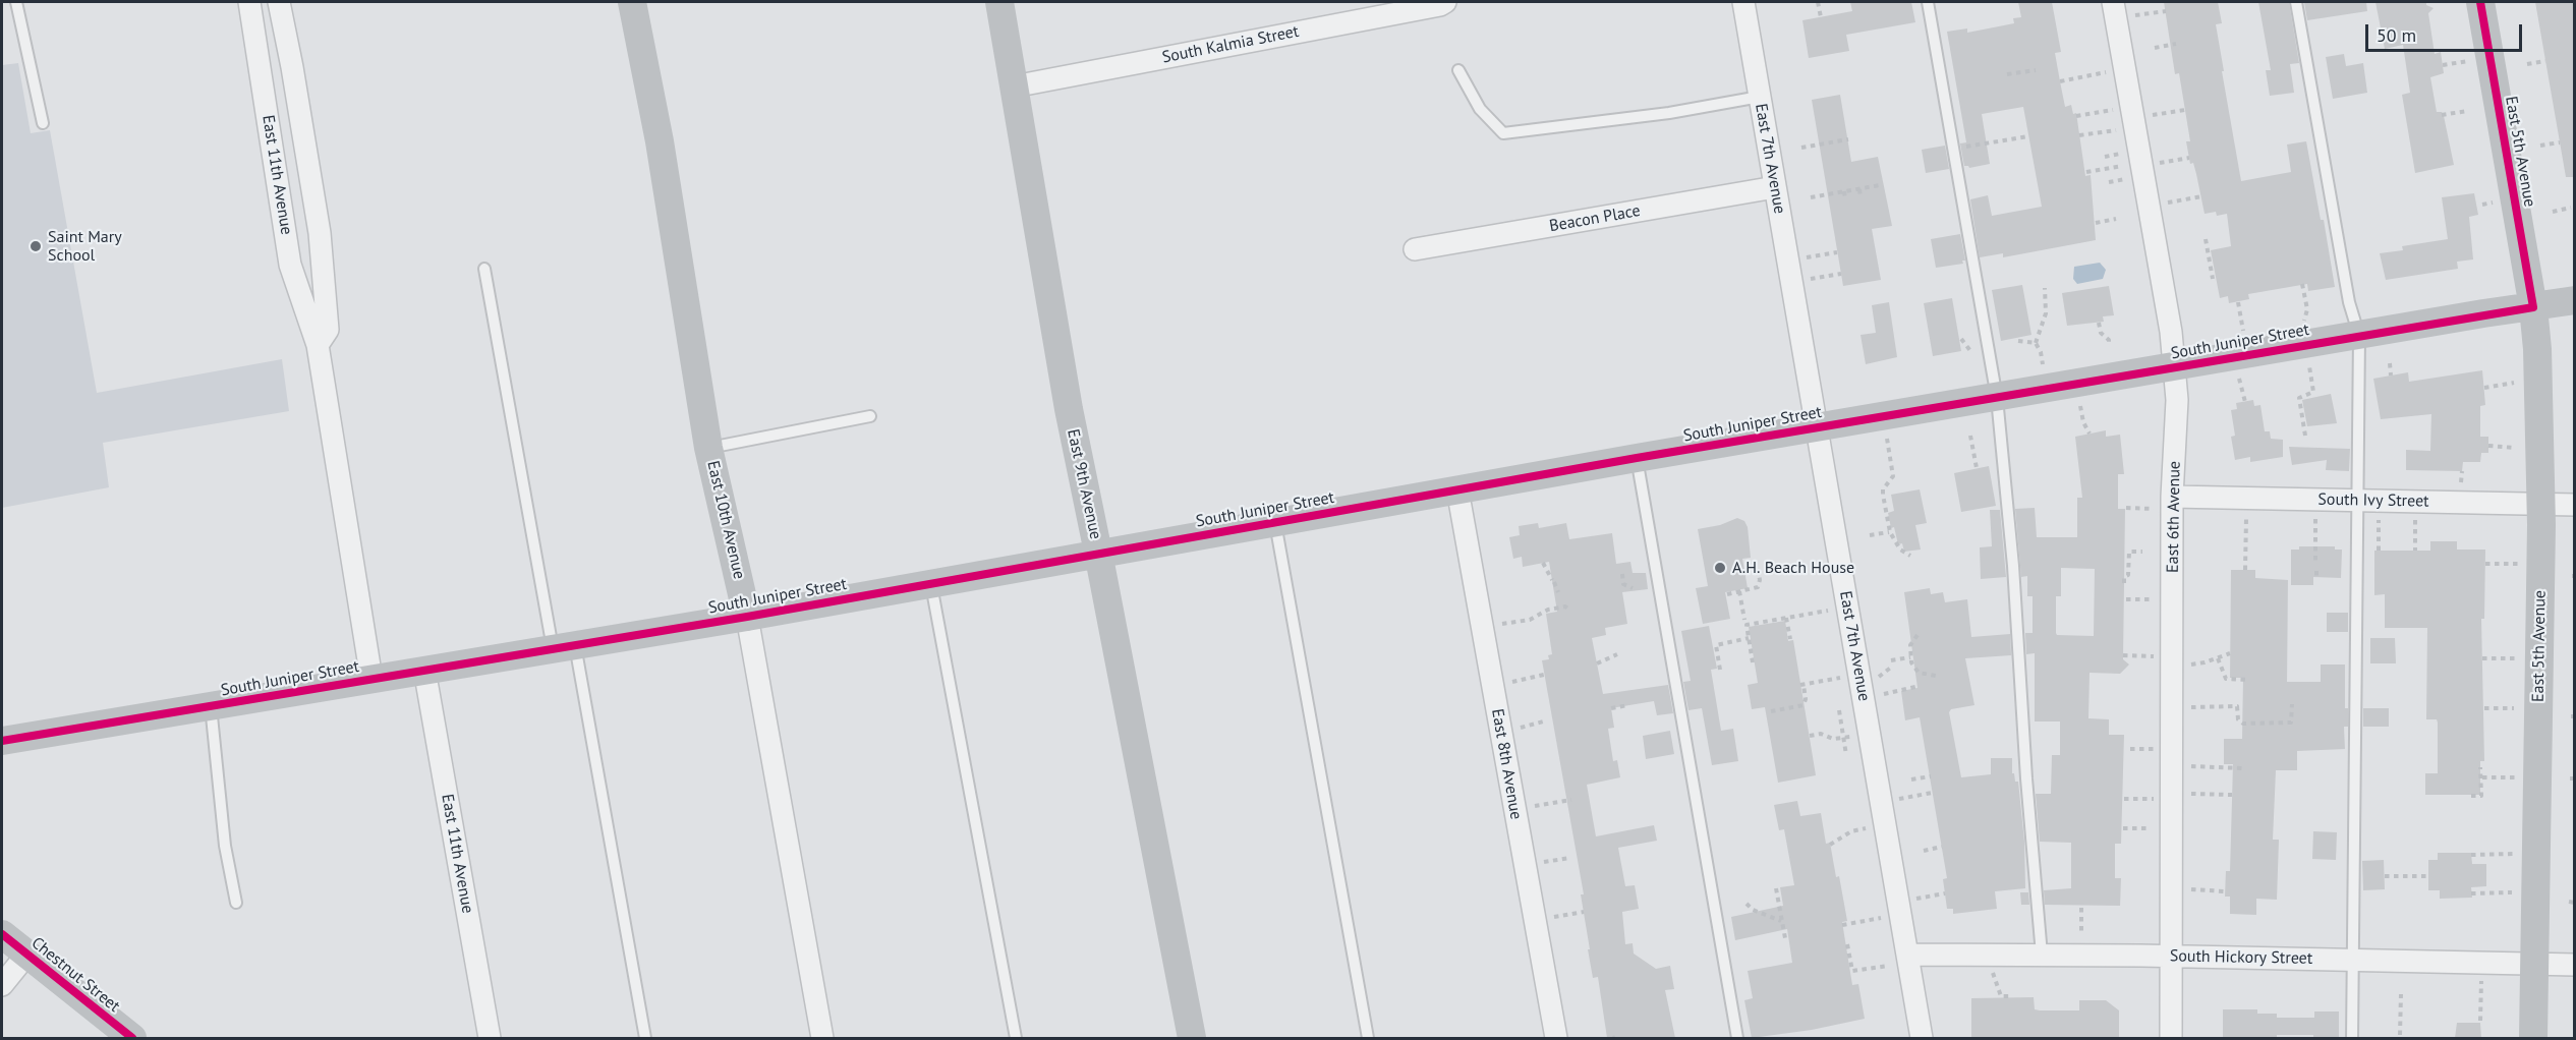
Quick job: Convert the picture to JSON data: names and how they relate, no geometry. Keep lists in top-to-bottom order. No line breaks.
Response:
{"streets":{"main road":["East 5th Avenue","South Juniper Street","East 9th Avenue","East 10th Avenue","Chestnut Street"],"street":["South Kalmia Street","East 7th Avenue","East 11th Avenue","Beacon Place","South Ivy Street","East 6th Avenue","East 8th Avenue","South Hickory Street"]},"crossings":[["South Kalmia Street","East 9th Avenue"],["East 5th Avenue","South Juniper Street"],["East 5th Avenue","South Ivy Street"],["East 5th Avenue","South Hickory Street"],["East 7th Avenue","Beacon Place"],["East 7th Avenue","South Juniper Street"],["East 7th Avenue","South Hickory Street"],["East 11th Avenue","South Juniper Street"],["South Juniper Street","East 9th Avenue"],["South Juniper Street","East 6th Avenue"],["South Juniper Street","East 10th Avenue"],["South Juniper Street","East 8th Avenue"],["South Ivy Street","East 6th Avenue"],["East 6th Avenue","South Hickory Street"]],"places":["Saint Mary School","A.H. Beach House"],"scale_bar":"50 m"}
